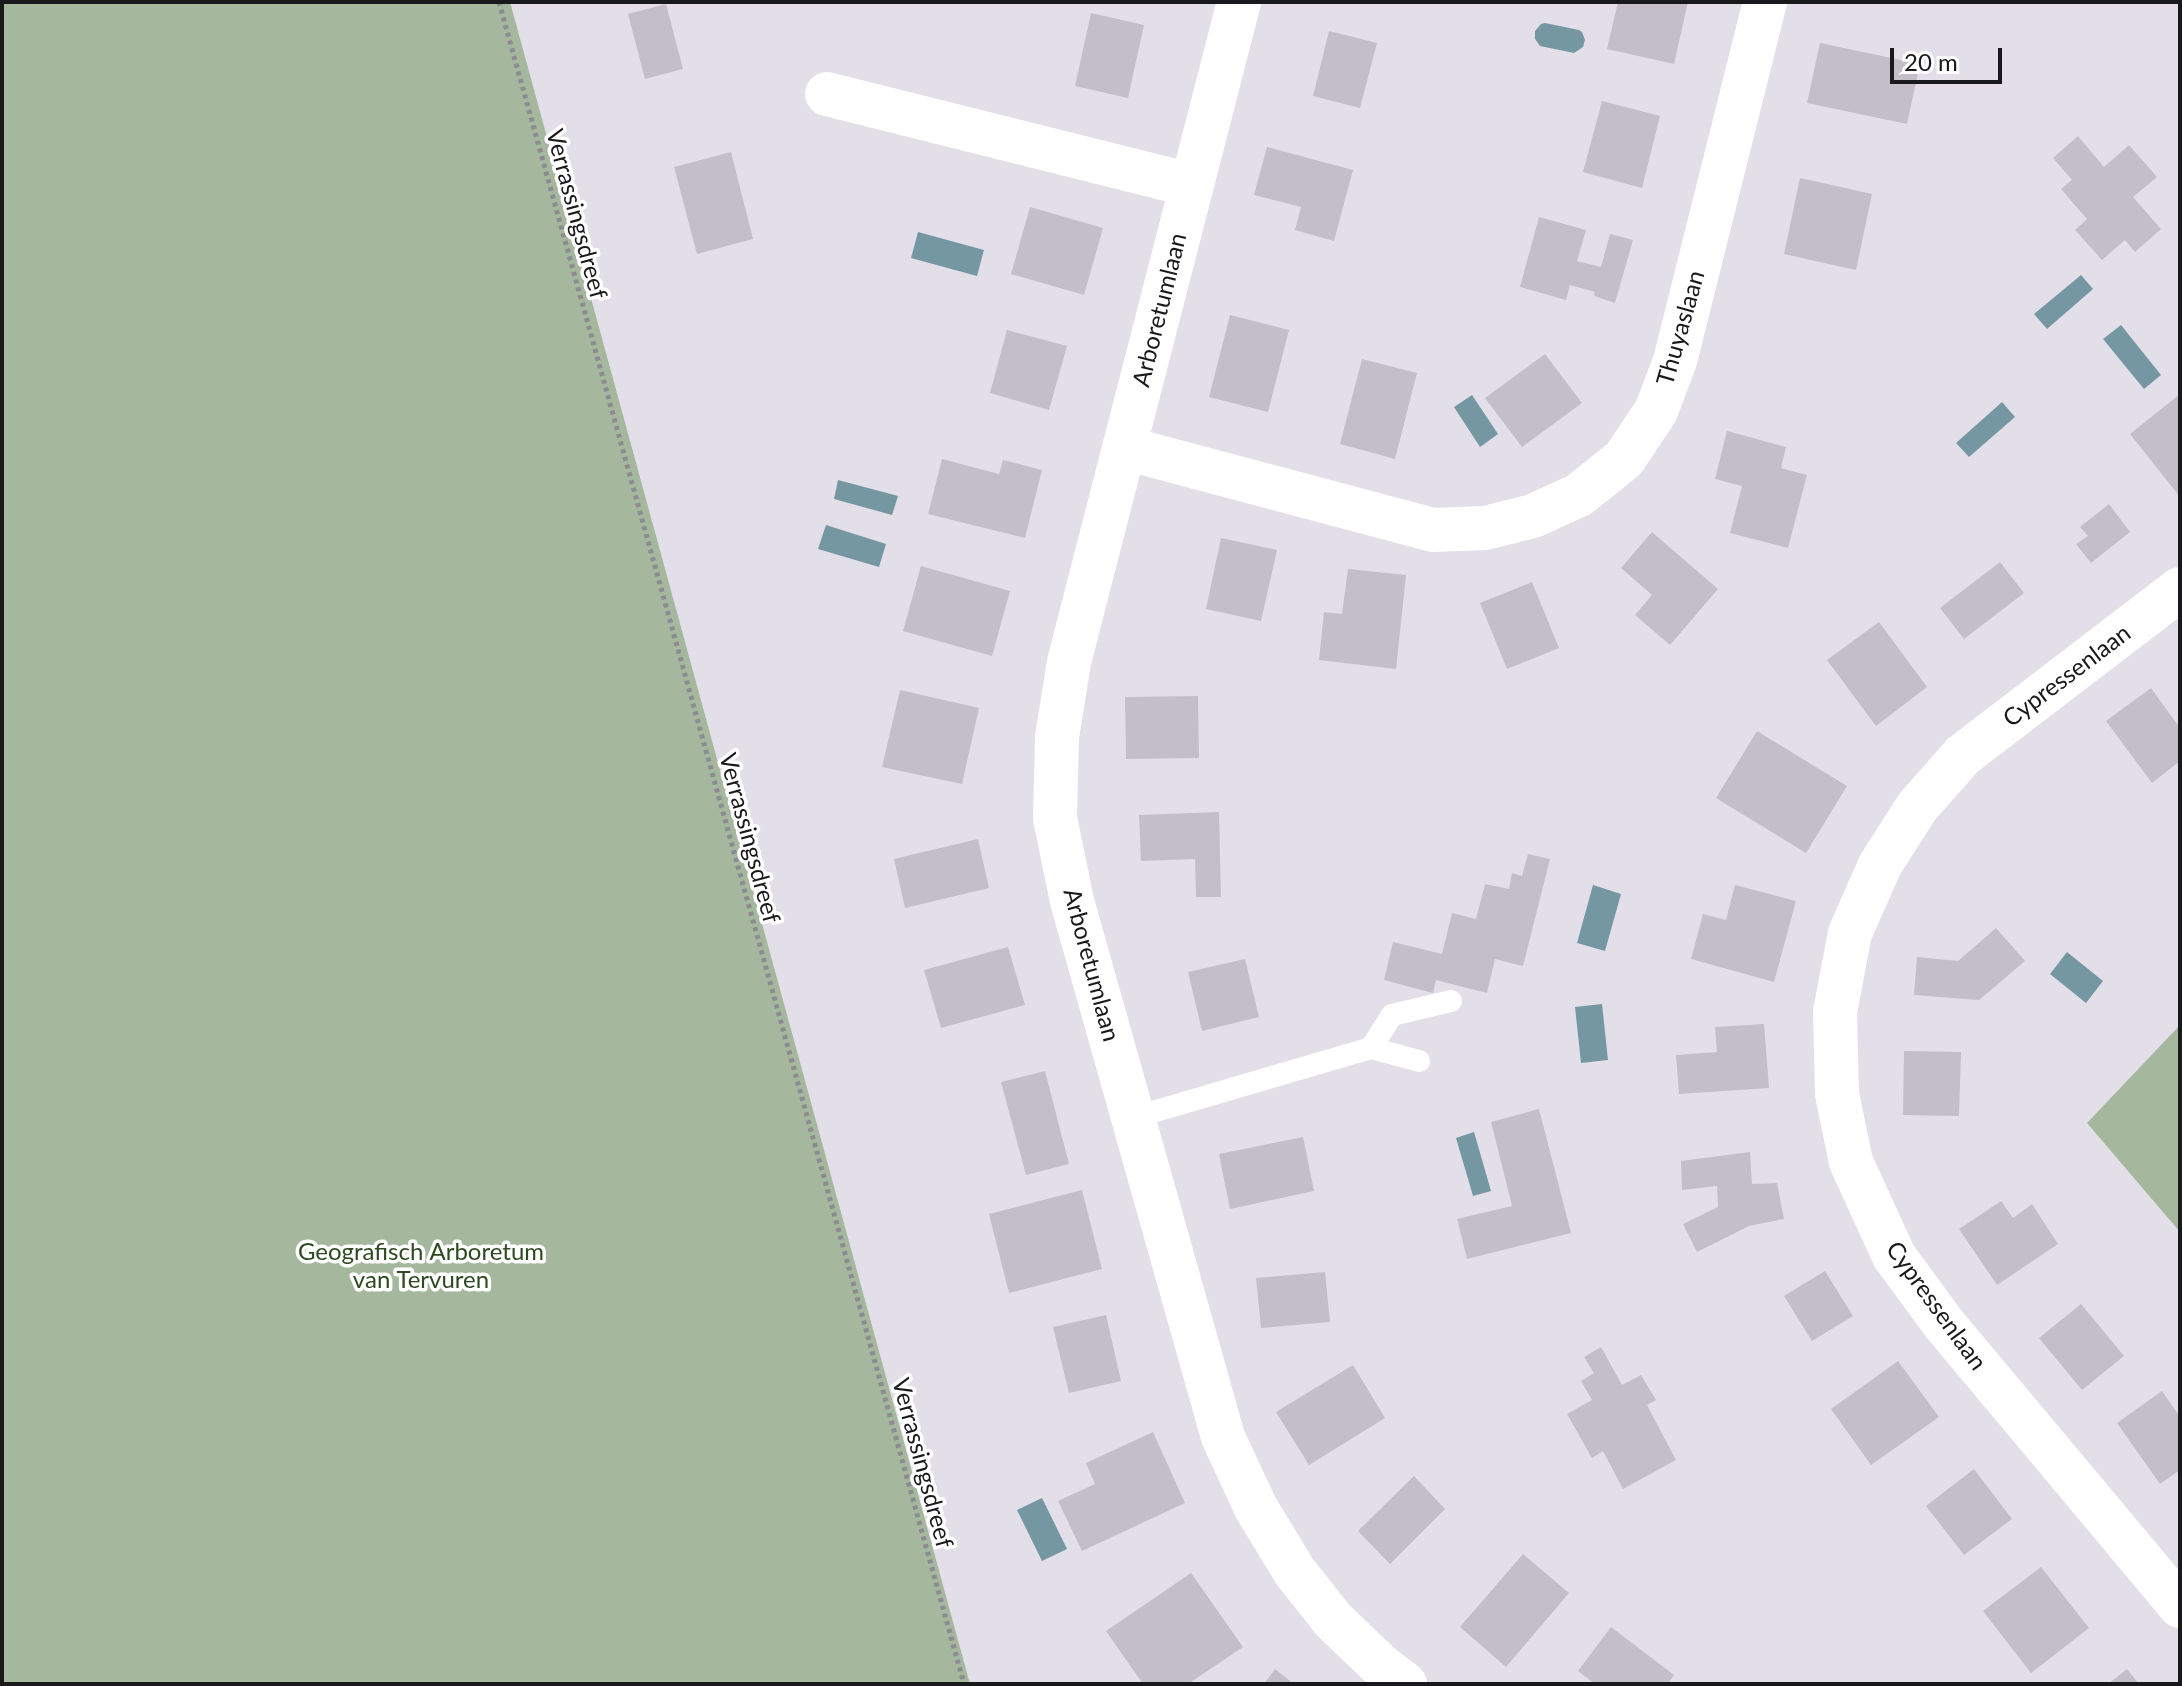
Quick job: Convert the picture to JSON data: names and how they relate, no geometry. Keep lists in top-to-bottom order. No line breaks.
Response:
{"streets":{"street":["Arboretumlaan","Thuyaslaan","Cypressenlaan"],"path":["Verrassingsdreef"]},"crossings":[["Arboretumlaan","Thuyaslaan"]],"parks":["Geografisch Arboretum van Tervuren"],"scale_bar":"20 m"}
